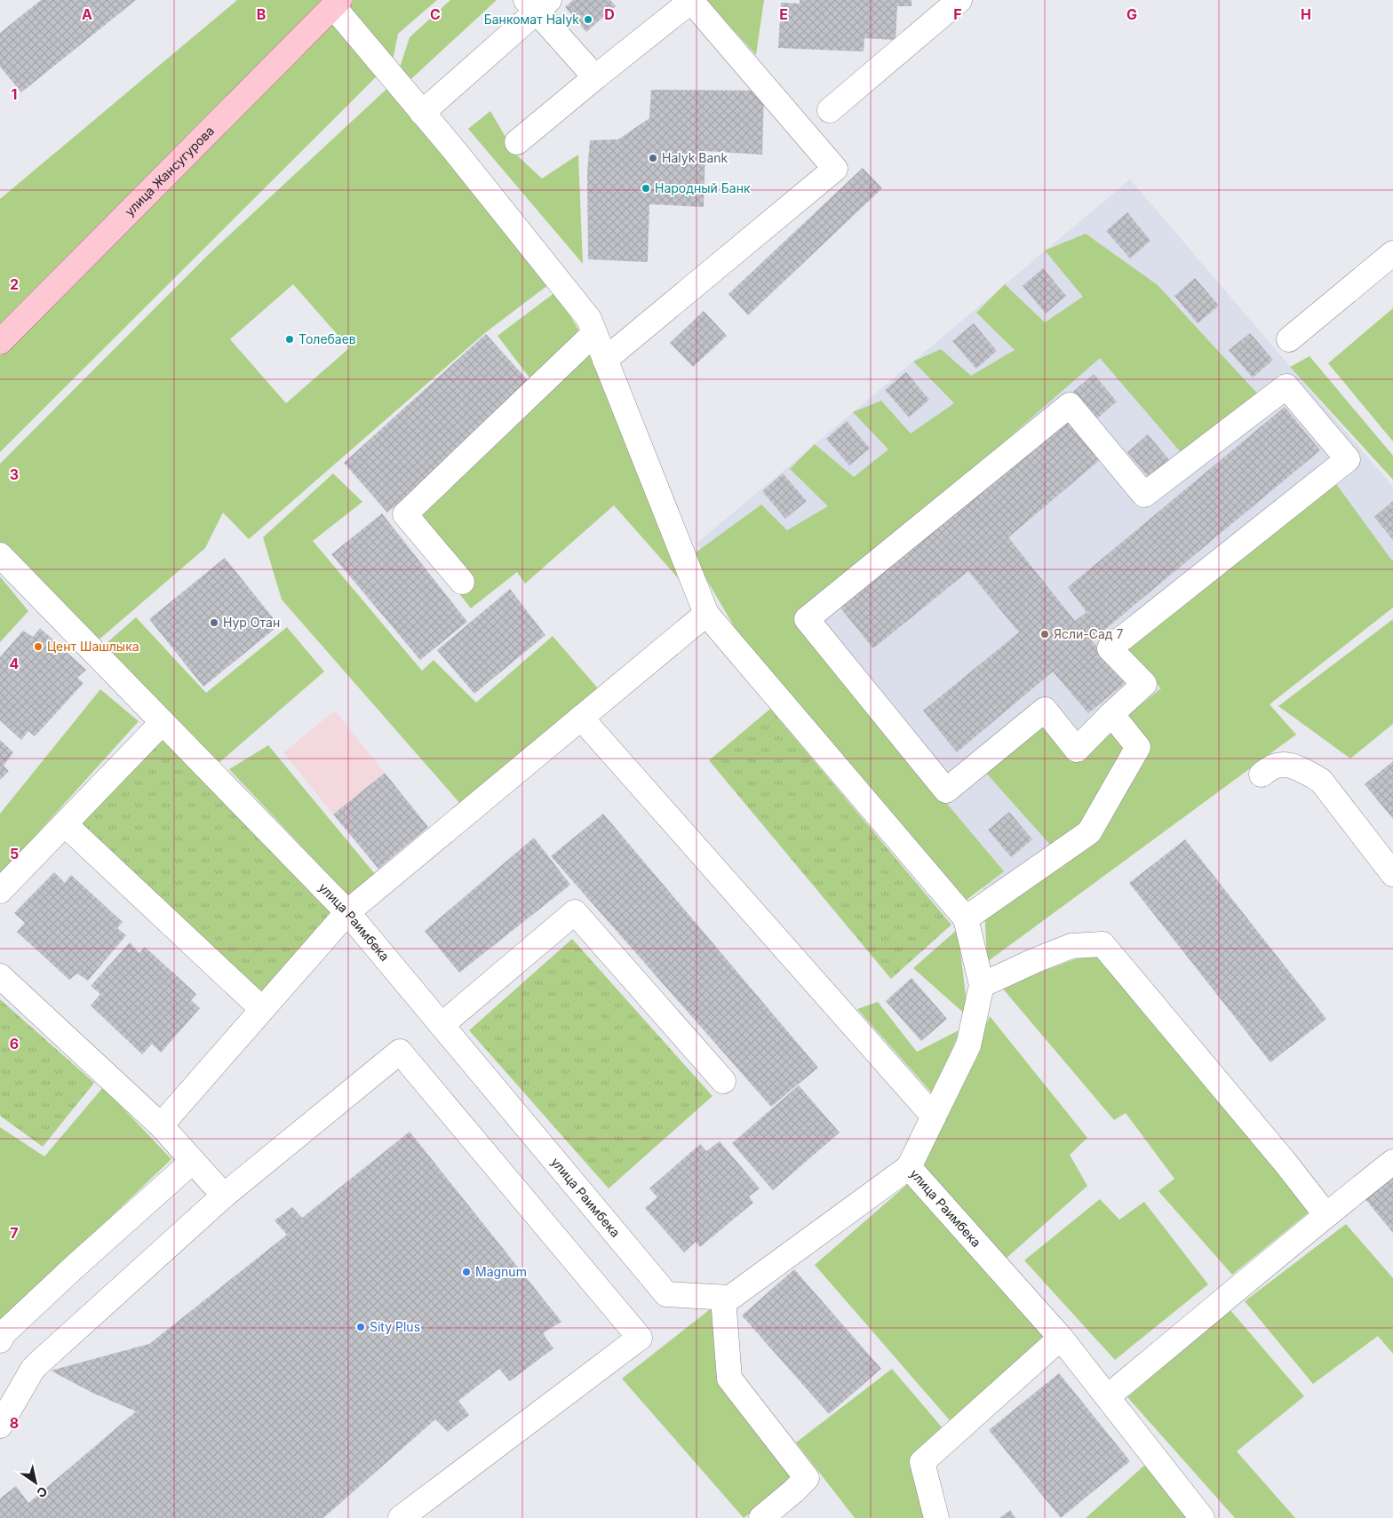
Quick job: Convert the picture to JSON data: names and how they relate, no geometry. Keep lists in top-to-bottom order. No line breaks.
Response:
{"streets":{"main road":["улица Жансугурова"],"street":["улица Раимбека"]},"places":["Банкомат Halyk","Halyk Bank","Народный Банк","Толебаев","Нур Отан","Ясли-Сад 7","Цент Шашлыка","Magnum","Sity Plus"],"north":"bottom right","grid":{"columns":["A","B","C","D","E","F","G","H"],"rows":["1","2","3","4","5","6","7","8"]}}
